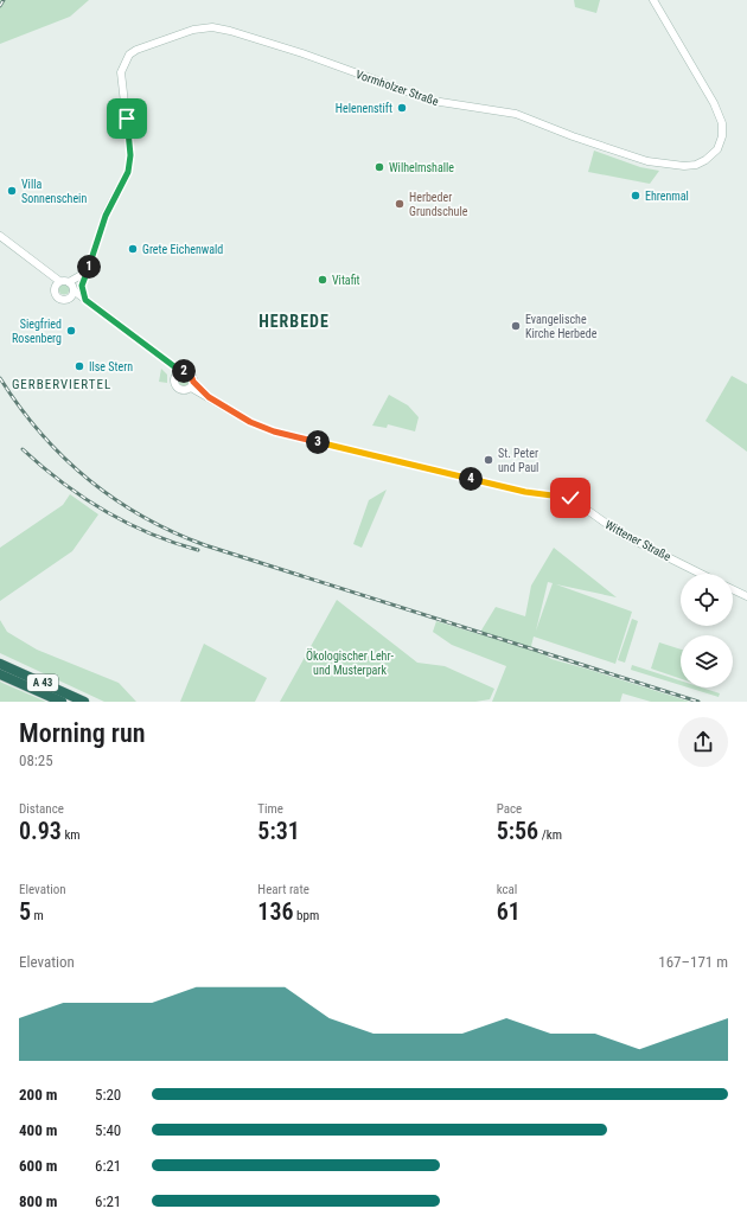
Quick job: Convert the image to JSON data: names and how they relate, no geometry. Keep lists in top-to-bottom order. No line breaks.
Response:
{"streets":{"highway":["A 43"],"main road":["Vormholzer Straße","Wittener Straße"]},"districts":["HERBEDE","GERBERVIERTEL"],"parks":["Ökologischer Lehr- und Musterpark"],"places":["Helenenstift","Wilhelmshalle","Villa Sonnenschein","Ehrenmal","Herbeder Grundschule","Grete Eichenwald","Vitafit","Evangelische Kirche Herbede","Siegfried Rosenberg","Ilse Stern","St. Peter und Paul"],"page":{"pins":["1","2","3","4"],"heading":["Morning run","08:25"],"stats":[["Distance","0.93 km"],["Time","5:31"],["Pace","5:56 /km"],["Elevation","5 m"],["Heart rate","136 bpm"],["kcal","61"]],"chart":["Elevation","167–171 m"],"list":[{"name":"200 m","note":"5:20"},{"name":"400 m","note":"5:40"},{"name":"600 m","note":"6:21"},{"name":"800 m","note":"6:21"}]}}
